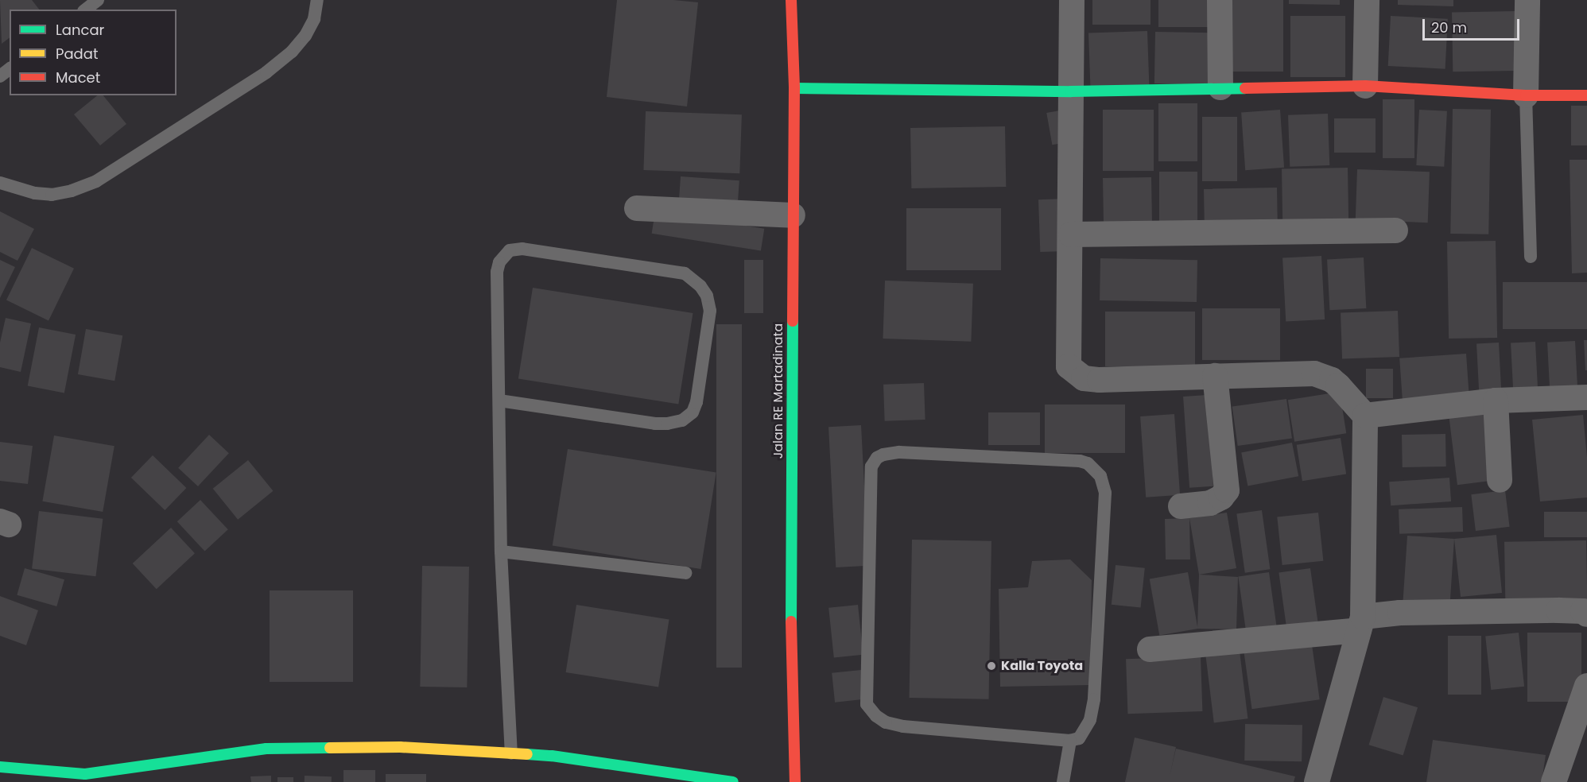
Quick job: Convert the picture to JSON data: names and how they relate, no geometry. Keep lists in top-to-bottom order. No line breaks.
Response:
{"streets":{"main road":["Jalan RE Martadinata"]},"places":["Kalla Toyota"],"legend":["Lancar","Padat","Macet"],"scale_bar":"20 m"}
